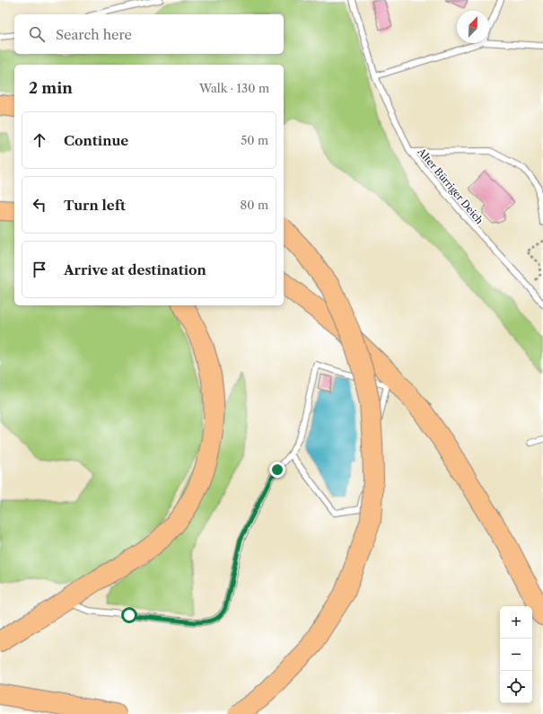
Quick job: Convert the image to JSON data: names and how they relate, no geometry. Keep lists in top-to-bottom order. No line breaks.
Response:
{"streets":{"lane":["Alter Bürriger Deich"]},"north":"top right","page":{"search":"Search here","heading":["2 min","Walk · 130 m"],"list":[["Continue","50 m"],["Turn left","80 m"],"Arrive at destination"],"map_buttons":["+","−"]}}
